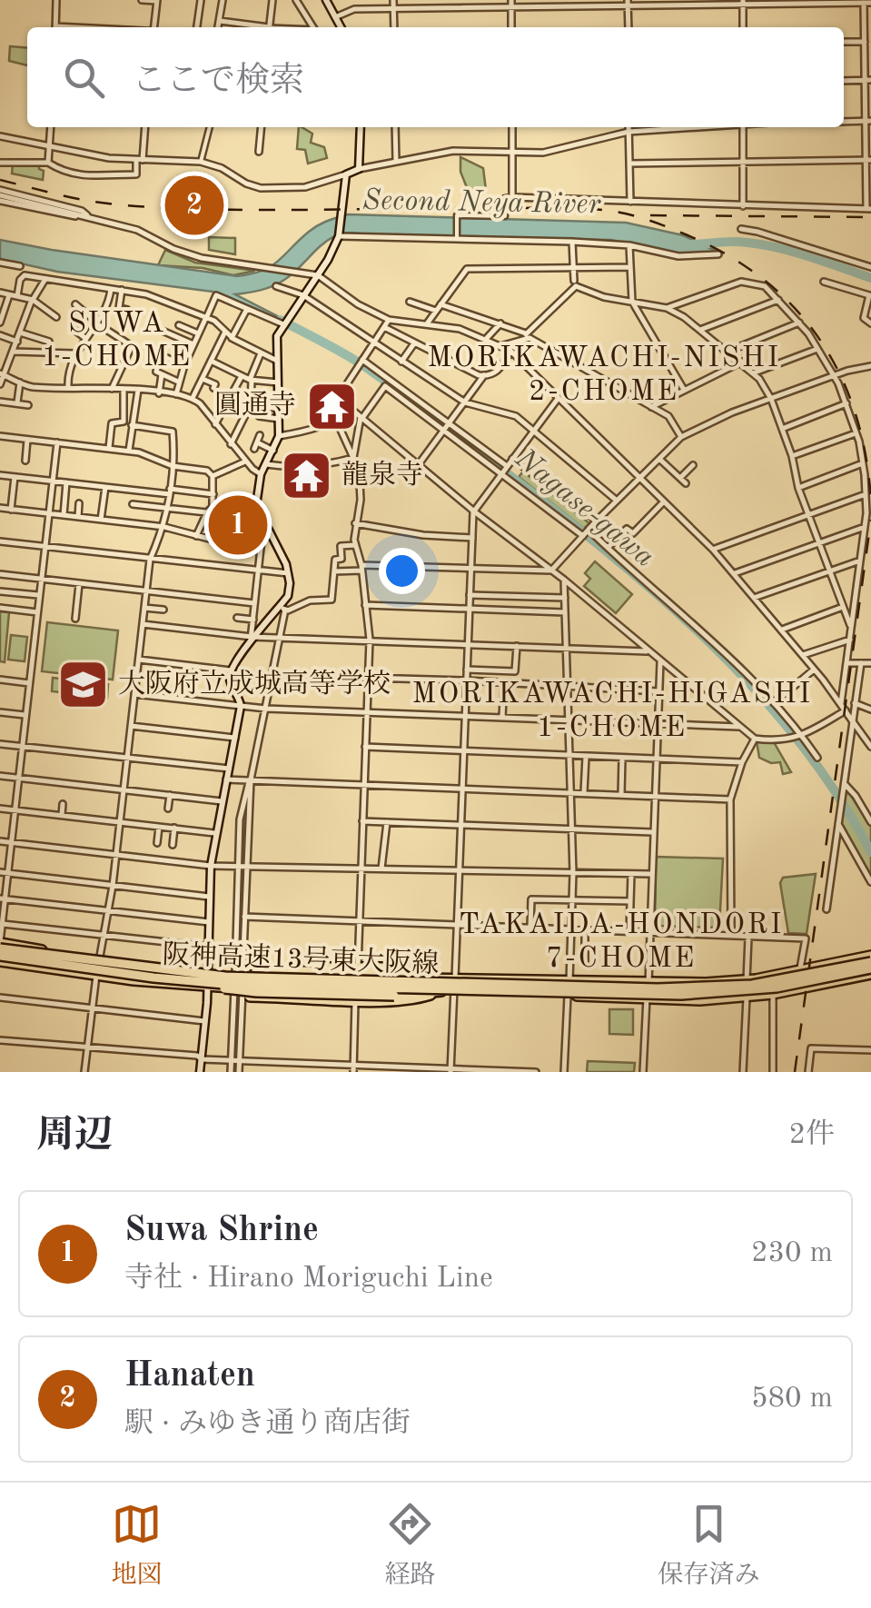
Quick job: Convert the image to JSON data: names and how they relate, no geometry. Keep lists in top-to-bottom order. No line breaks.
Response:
{"streets":{"highway":["阪神高速13号東大阪線"]},"districts":["SUWA 1-CHOME","MORIKAWACHI-NISHI 2-CHOME","MORIKAWACHI-HIGASHI 1-CHOME","TAKAIDA-HONDORI 7-CHOME"],"water":["Second Neya River","Nagase-gawa"],"places":{"temple":["圓通寺","龍泉寺"],"school or university":["大阪府立成城高等学校"]},"page":{"search":"ここで検索","pins":["2","1"],"heading":["周辺","2件"],"list":[{"mark":"1","name":"Suwa Shrine","note":"寺社 · Hirano Moriguchi Line","value":"230 m"},{"mark":"2","name":"Hanaten","note":"駅 · みゆき通り商店街","value":"580 m"}],"nav":["地図","経路","保存済み"]}}
